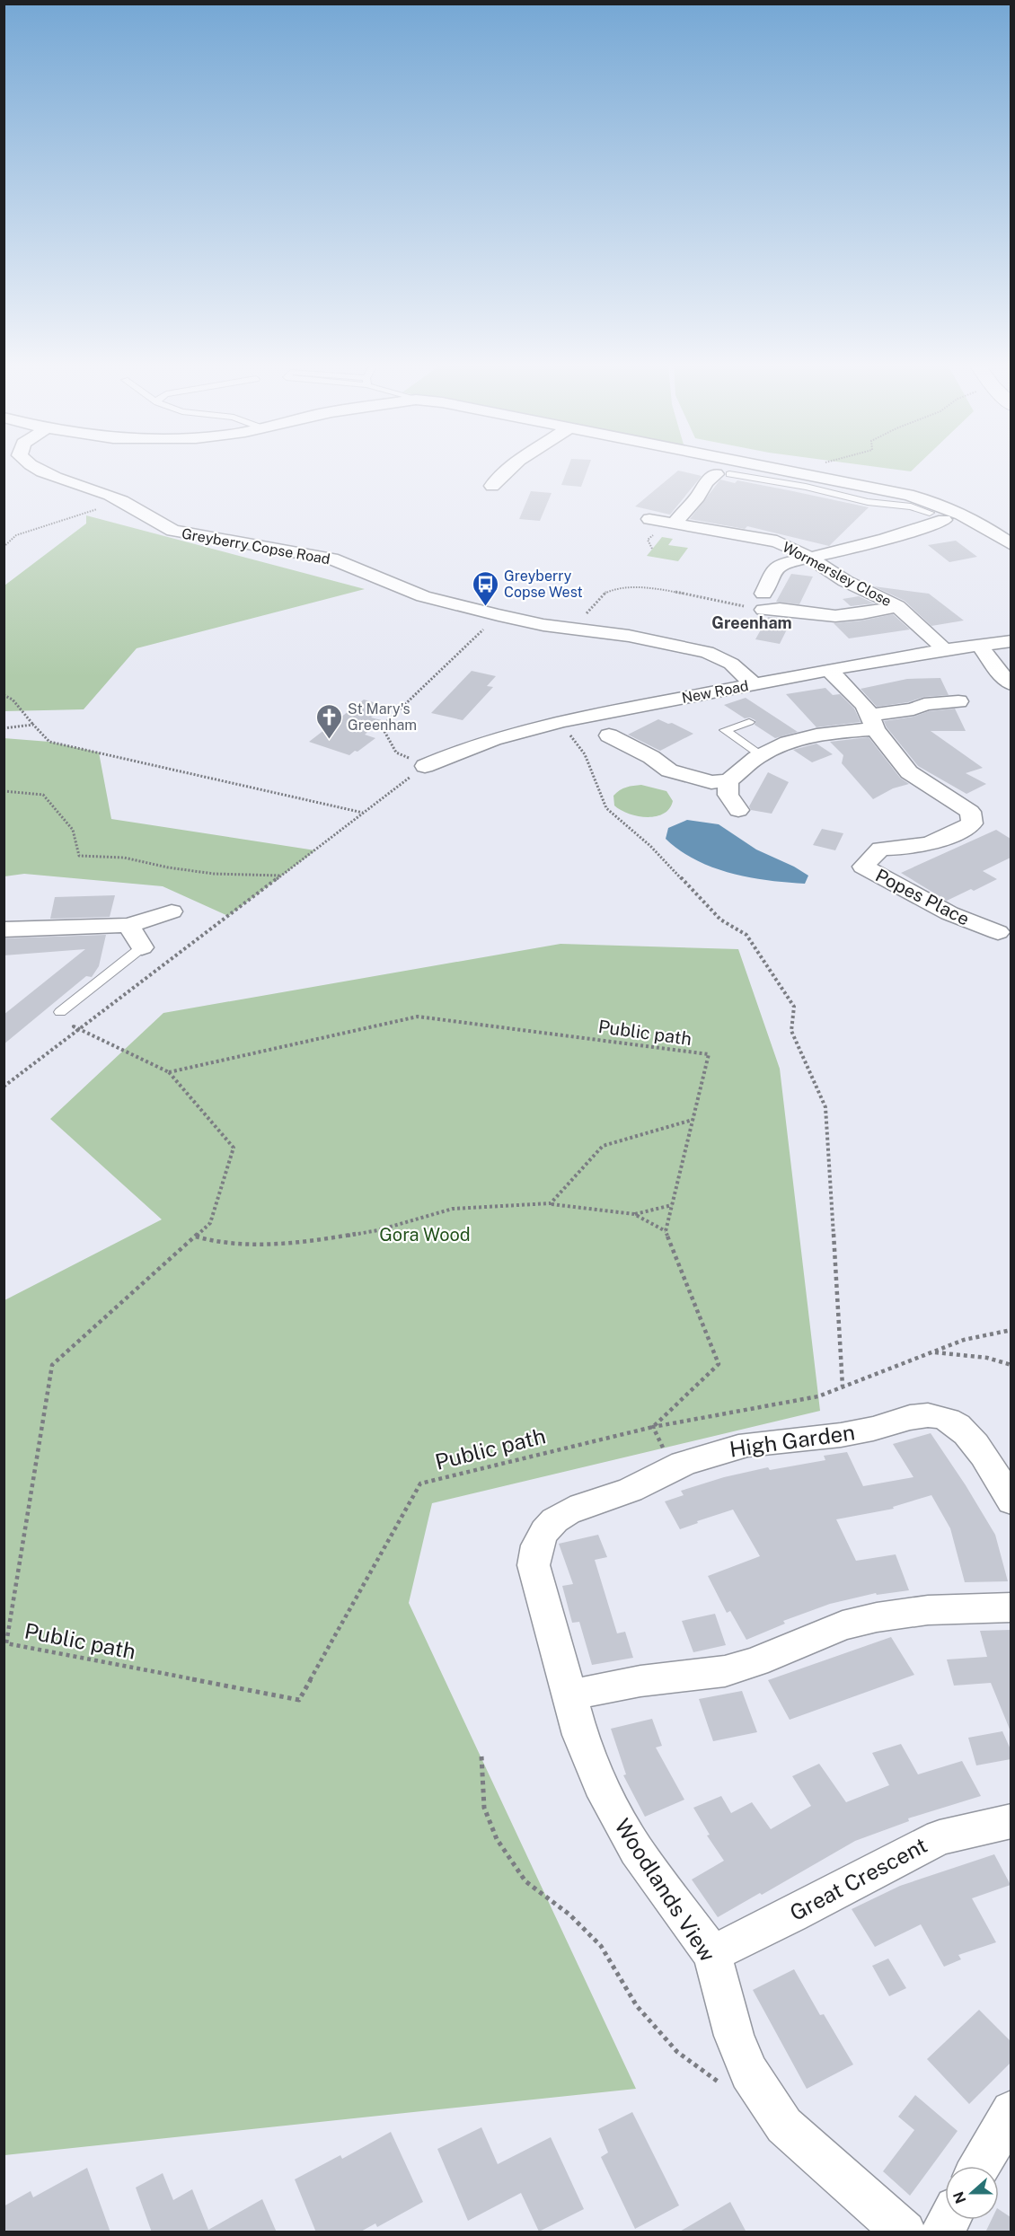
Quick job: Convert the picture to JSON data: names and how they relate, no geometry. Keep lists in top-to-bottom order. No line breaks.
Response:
{"streets":{"street":["Greyberry Copse Road","Wormersley Close","New Road","Popes Place","High Garden","Great Crescent","Woodlands View"],"path":["Public path"]},"crossings":[["Greyberry Copse Road","New Road"],["Wormersley Close","New Road"],["New Road","Popes Place"],["High Garden","Woodlands View"],["Great Crescent","Woodlands View"]],"districts":["Greenham"],"parks":["Gora Wood"],"places":{"bus stop":["Greyberry Copse West"],"church":["St Mary's Greenham"]},"north":"left"}
